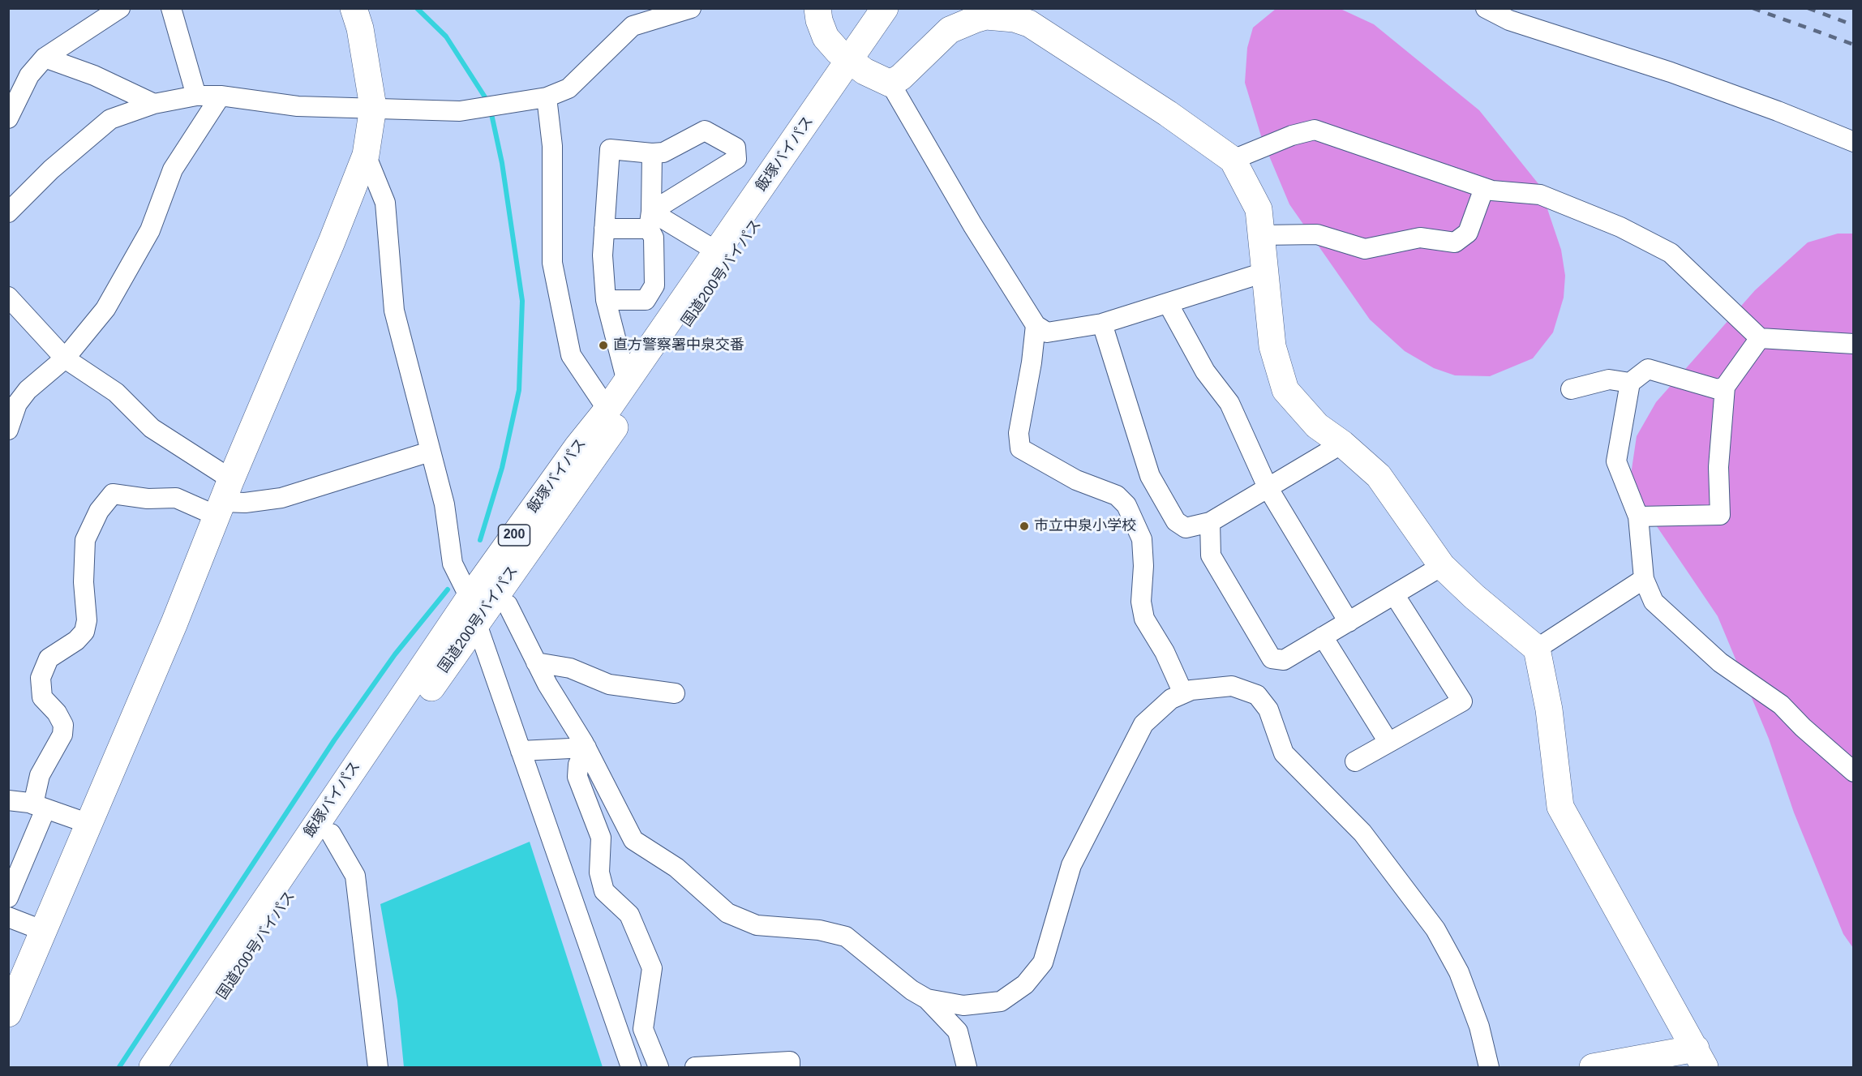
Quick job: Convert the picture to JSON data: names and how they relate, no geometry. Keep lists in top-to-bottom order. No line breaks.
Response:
{"streets":{"main road":["飯塚バイパス","国道200号バイパス","200"]},"crossings":[["飯塚バイパス","国道200号バイパス"]],"places":["直方警察署中泉交番","市立中泉小学校"]}
